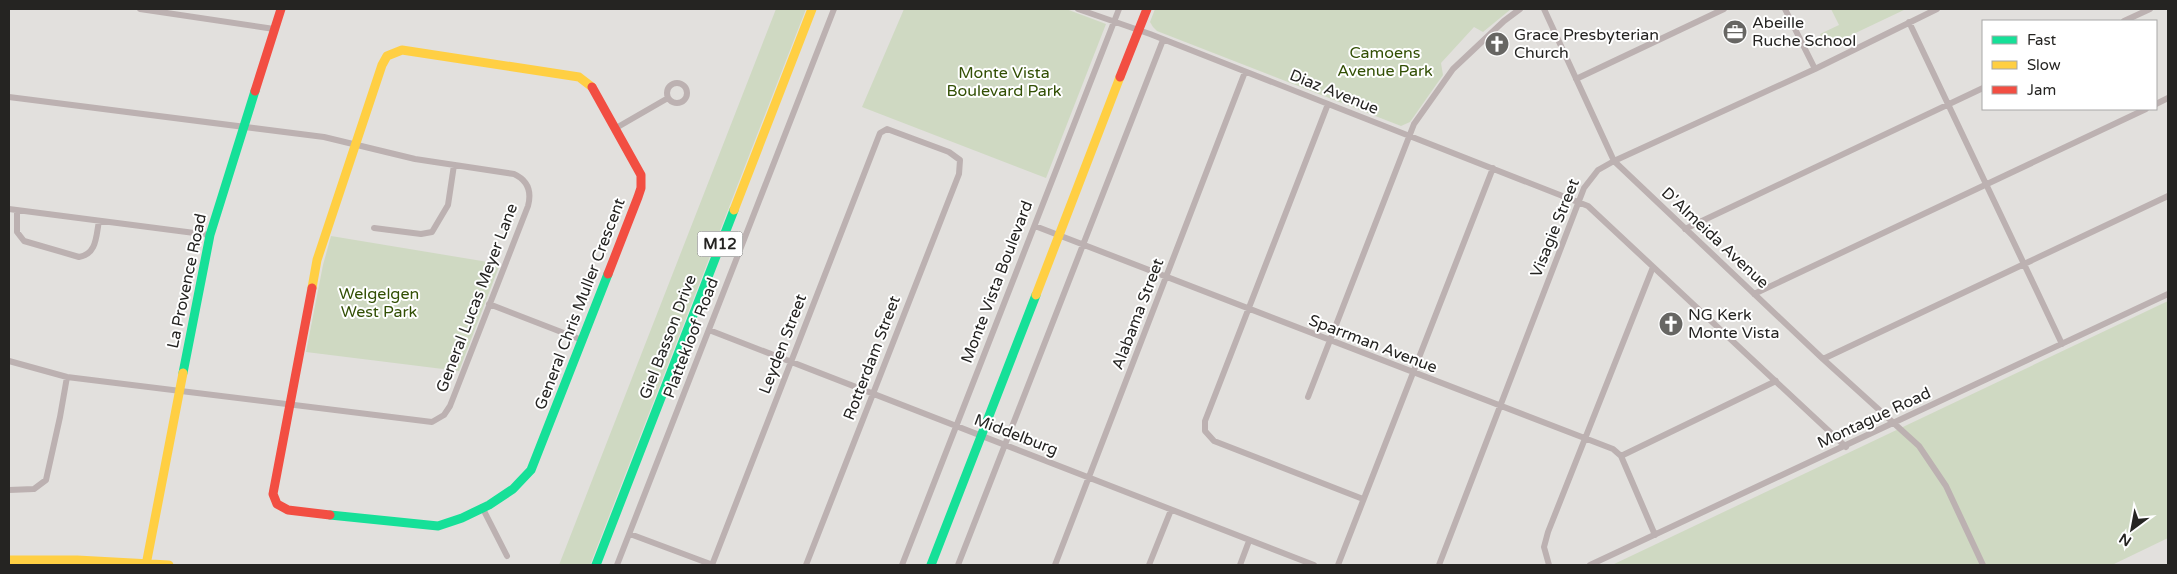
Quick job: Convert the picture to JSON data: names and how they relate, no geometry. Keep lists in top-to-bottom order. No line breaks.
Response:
{"streets":{"street":["Diaz Avenue","Visagie Street","D'Almeida Avenue","M12","La Provence Road","Monte Vista Boulevard","General Lucas Meyer Lane","General Chris Muller Crescent","Alabama Street","Giel Basson Drive","Plattekloof Road","Leyden Street","Sparrman Avenue","Rotterdam Street","Montague Road","Middelburg"]},"crossings":[["Diaz Avenue","Visagie Street"],["Diaz Avenue","Monte Vista Boulevard"],["Diaz Avenue","Alabama Street"],["Visagie Street","D'Almeida Avenue"],["Visagie Street","Sparrman Avenue"],["D'Almeida Avenue","Montague Road"],["La Provence Road","General Lucas Meyer Lane"],["Monte Vista Boulevard","Sparrman Avenue"],["Monte Vista Boulevard","Middelburg"],["General Lucas Meyer Lane","General Chris Muller Crescent"],["Alabama Street","Sparrman Avenue"],["Alabama Street","Middelburg"],["Plattekloof Road","Middelburg"],["Leyden Street","Rotterdam Street"],["Leyden Street","Middelburg"],["Rotterdam Street","Middelburg"]],"parks":["Camoens Avenue Park","Monte Vista Boulevard Park","Welgelgen West Park"],"places":{"office":["Abeille Ruche School"],"church":["Grace Presbyterian Church","NG Kerk Monte Vista"]},"legend":["Fast","Slow","Jam"],"north":"bottom left"}
